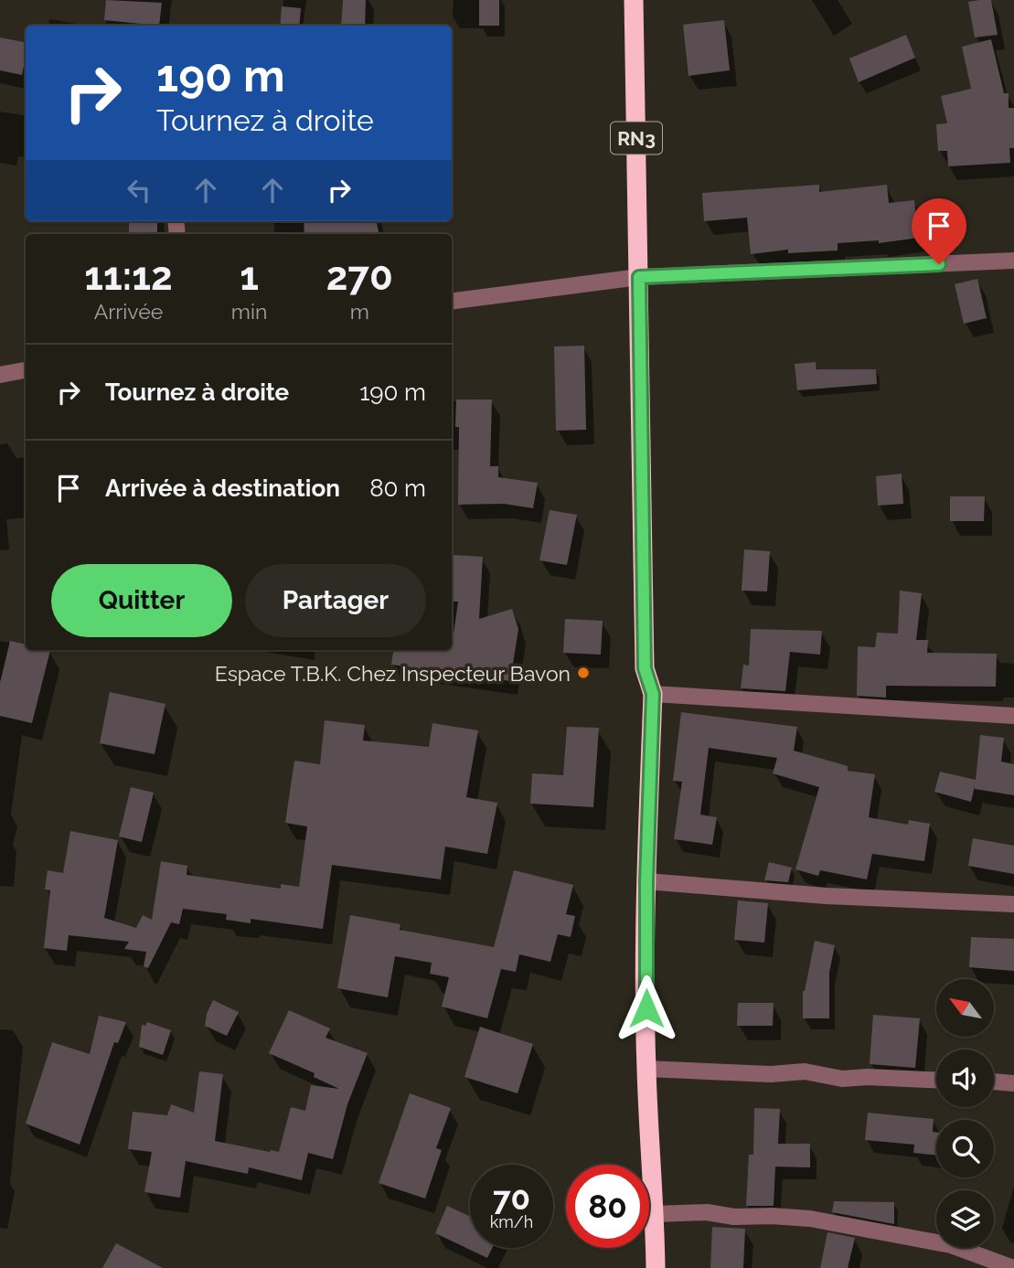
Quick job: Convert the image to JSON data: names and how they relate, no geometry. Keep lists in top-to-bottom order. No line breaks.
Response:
{"streets":{"highway":["RN3"]},"places":["Espace T.B.K. Chez Inspecteur Bavon"],"north":"top left","page":{"turn":["190 m","Tournez à droite"],"eta":["11:12","Arrivée","1","min","270","m"],"list":[{"name":"Tournez à droite","value":"190 m"},{"name":"Arrivée à destination","value":"80 m"}],"buttons":["Quitter","Partager"],"speed":"70 km/h","limit":"80"}}
